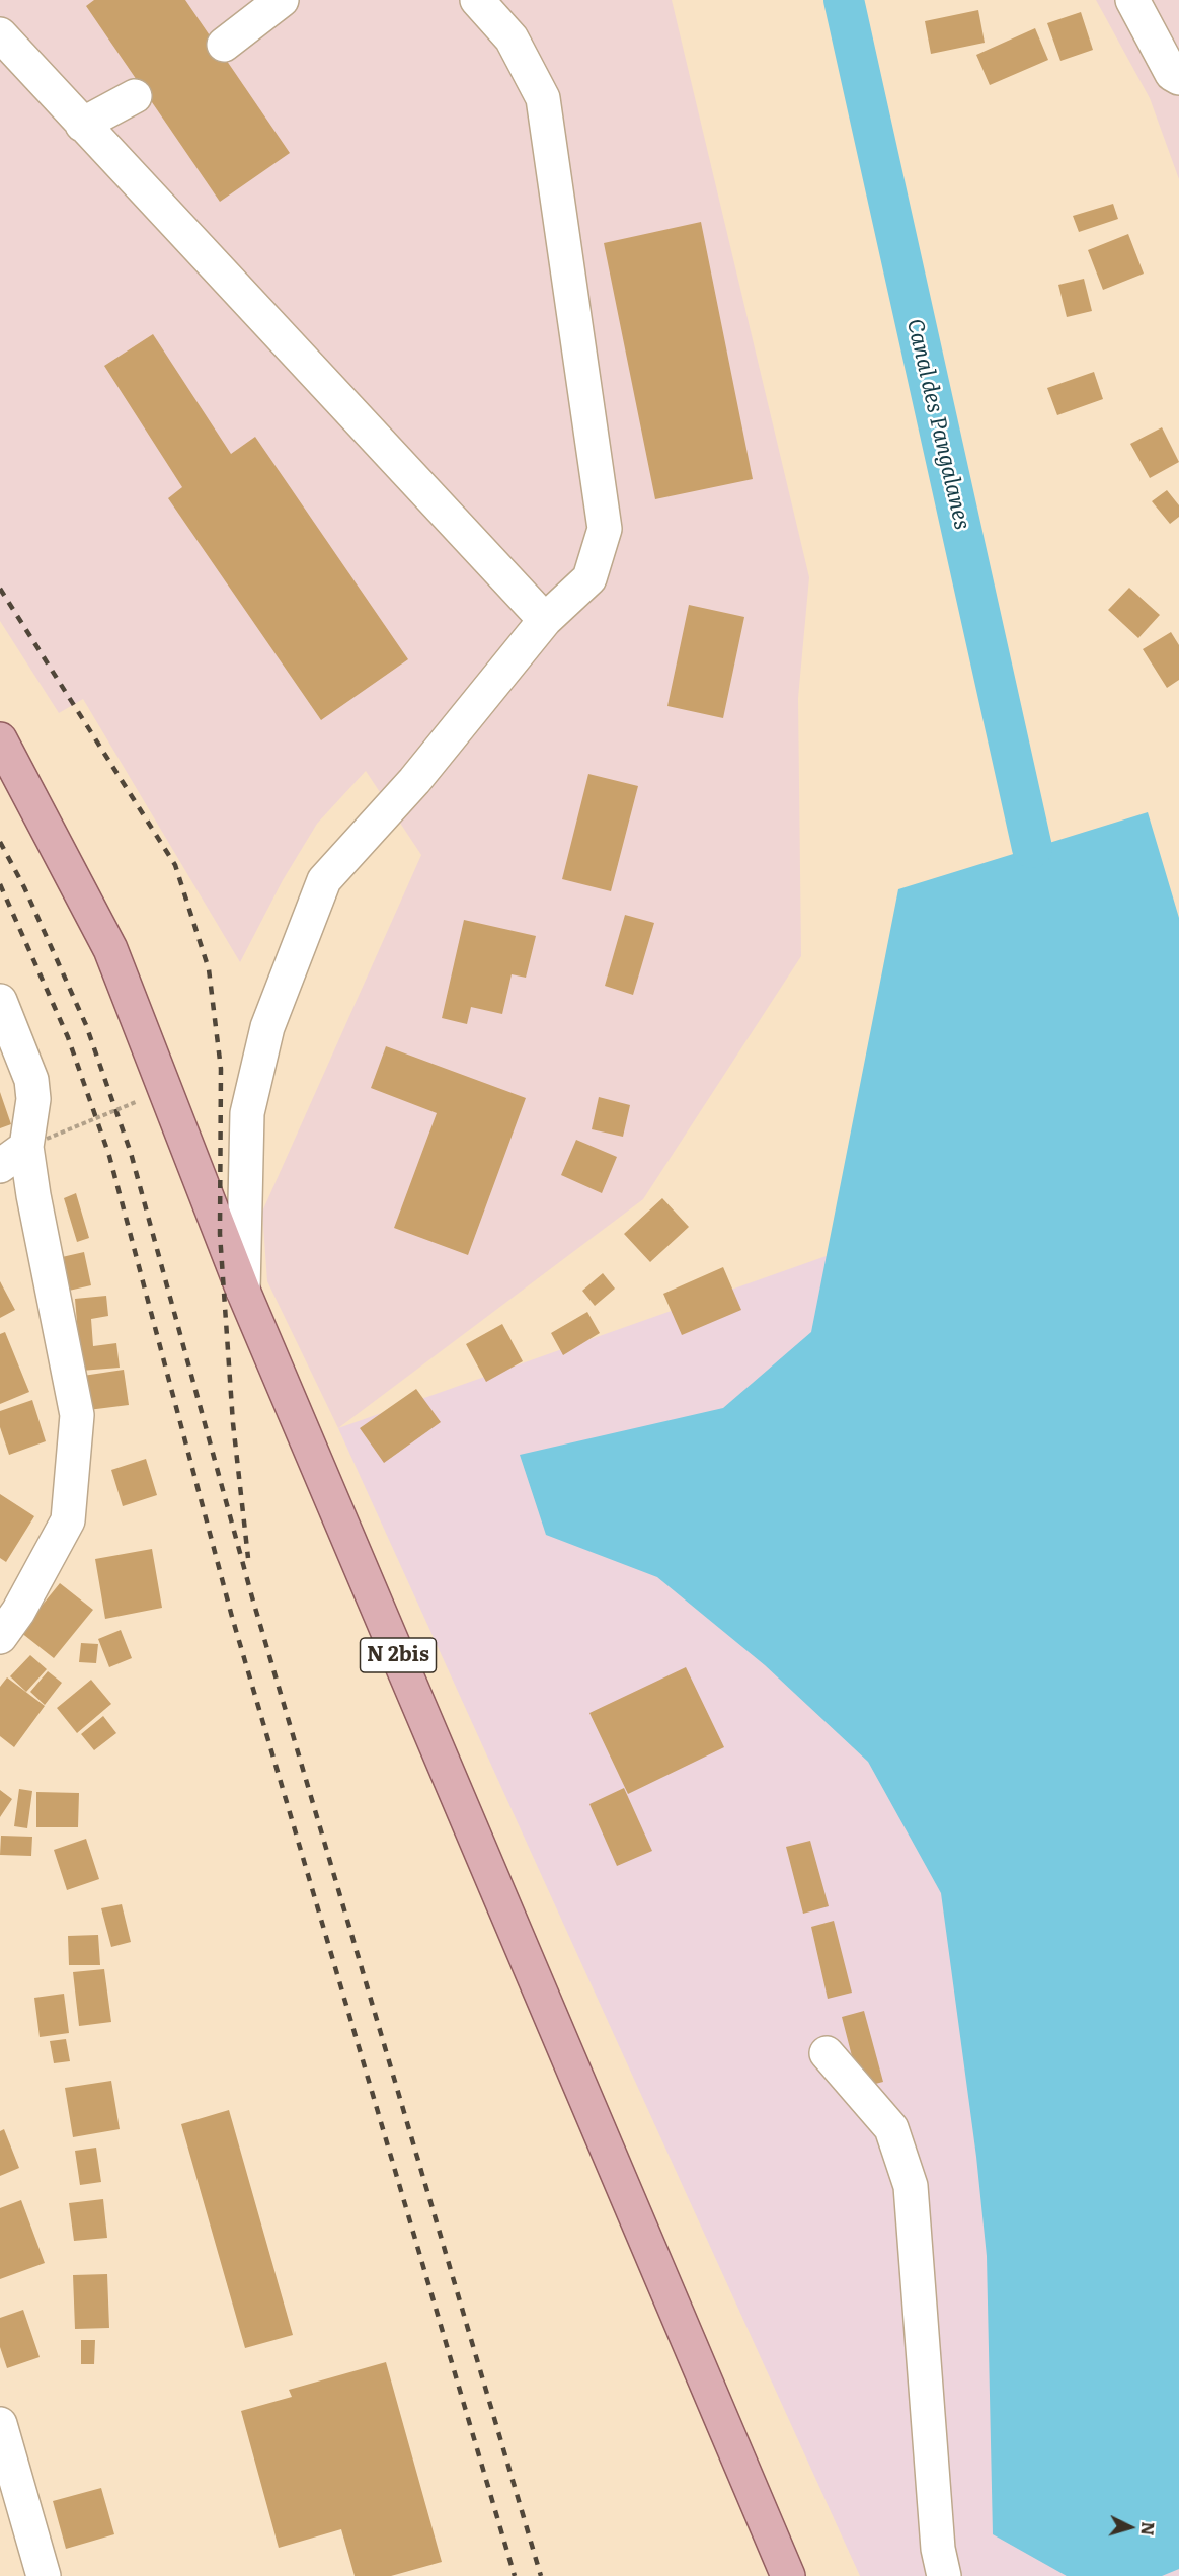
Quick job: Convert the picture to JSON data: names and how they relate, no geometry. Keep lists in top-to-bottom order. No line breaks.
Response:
{"streets":{"main road":["N 2bis"]},"water":["Canal des Pangalanes"],"north":"right"}
